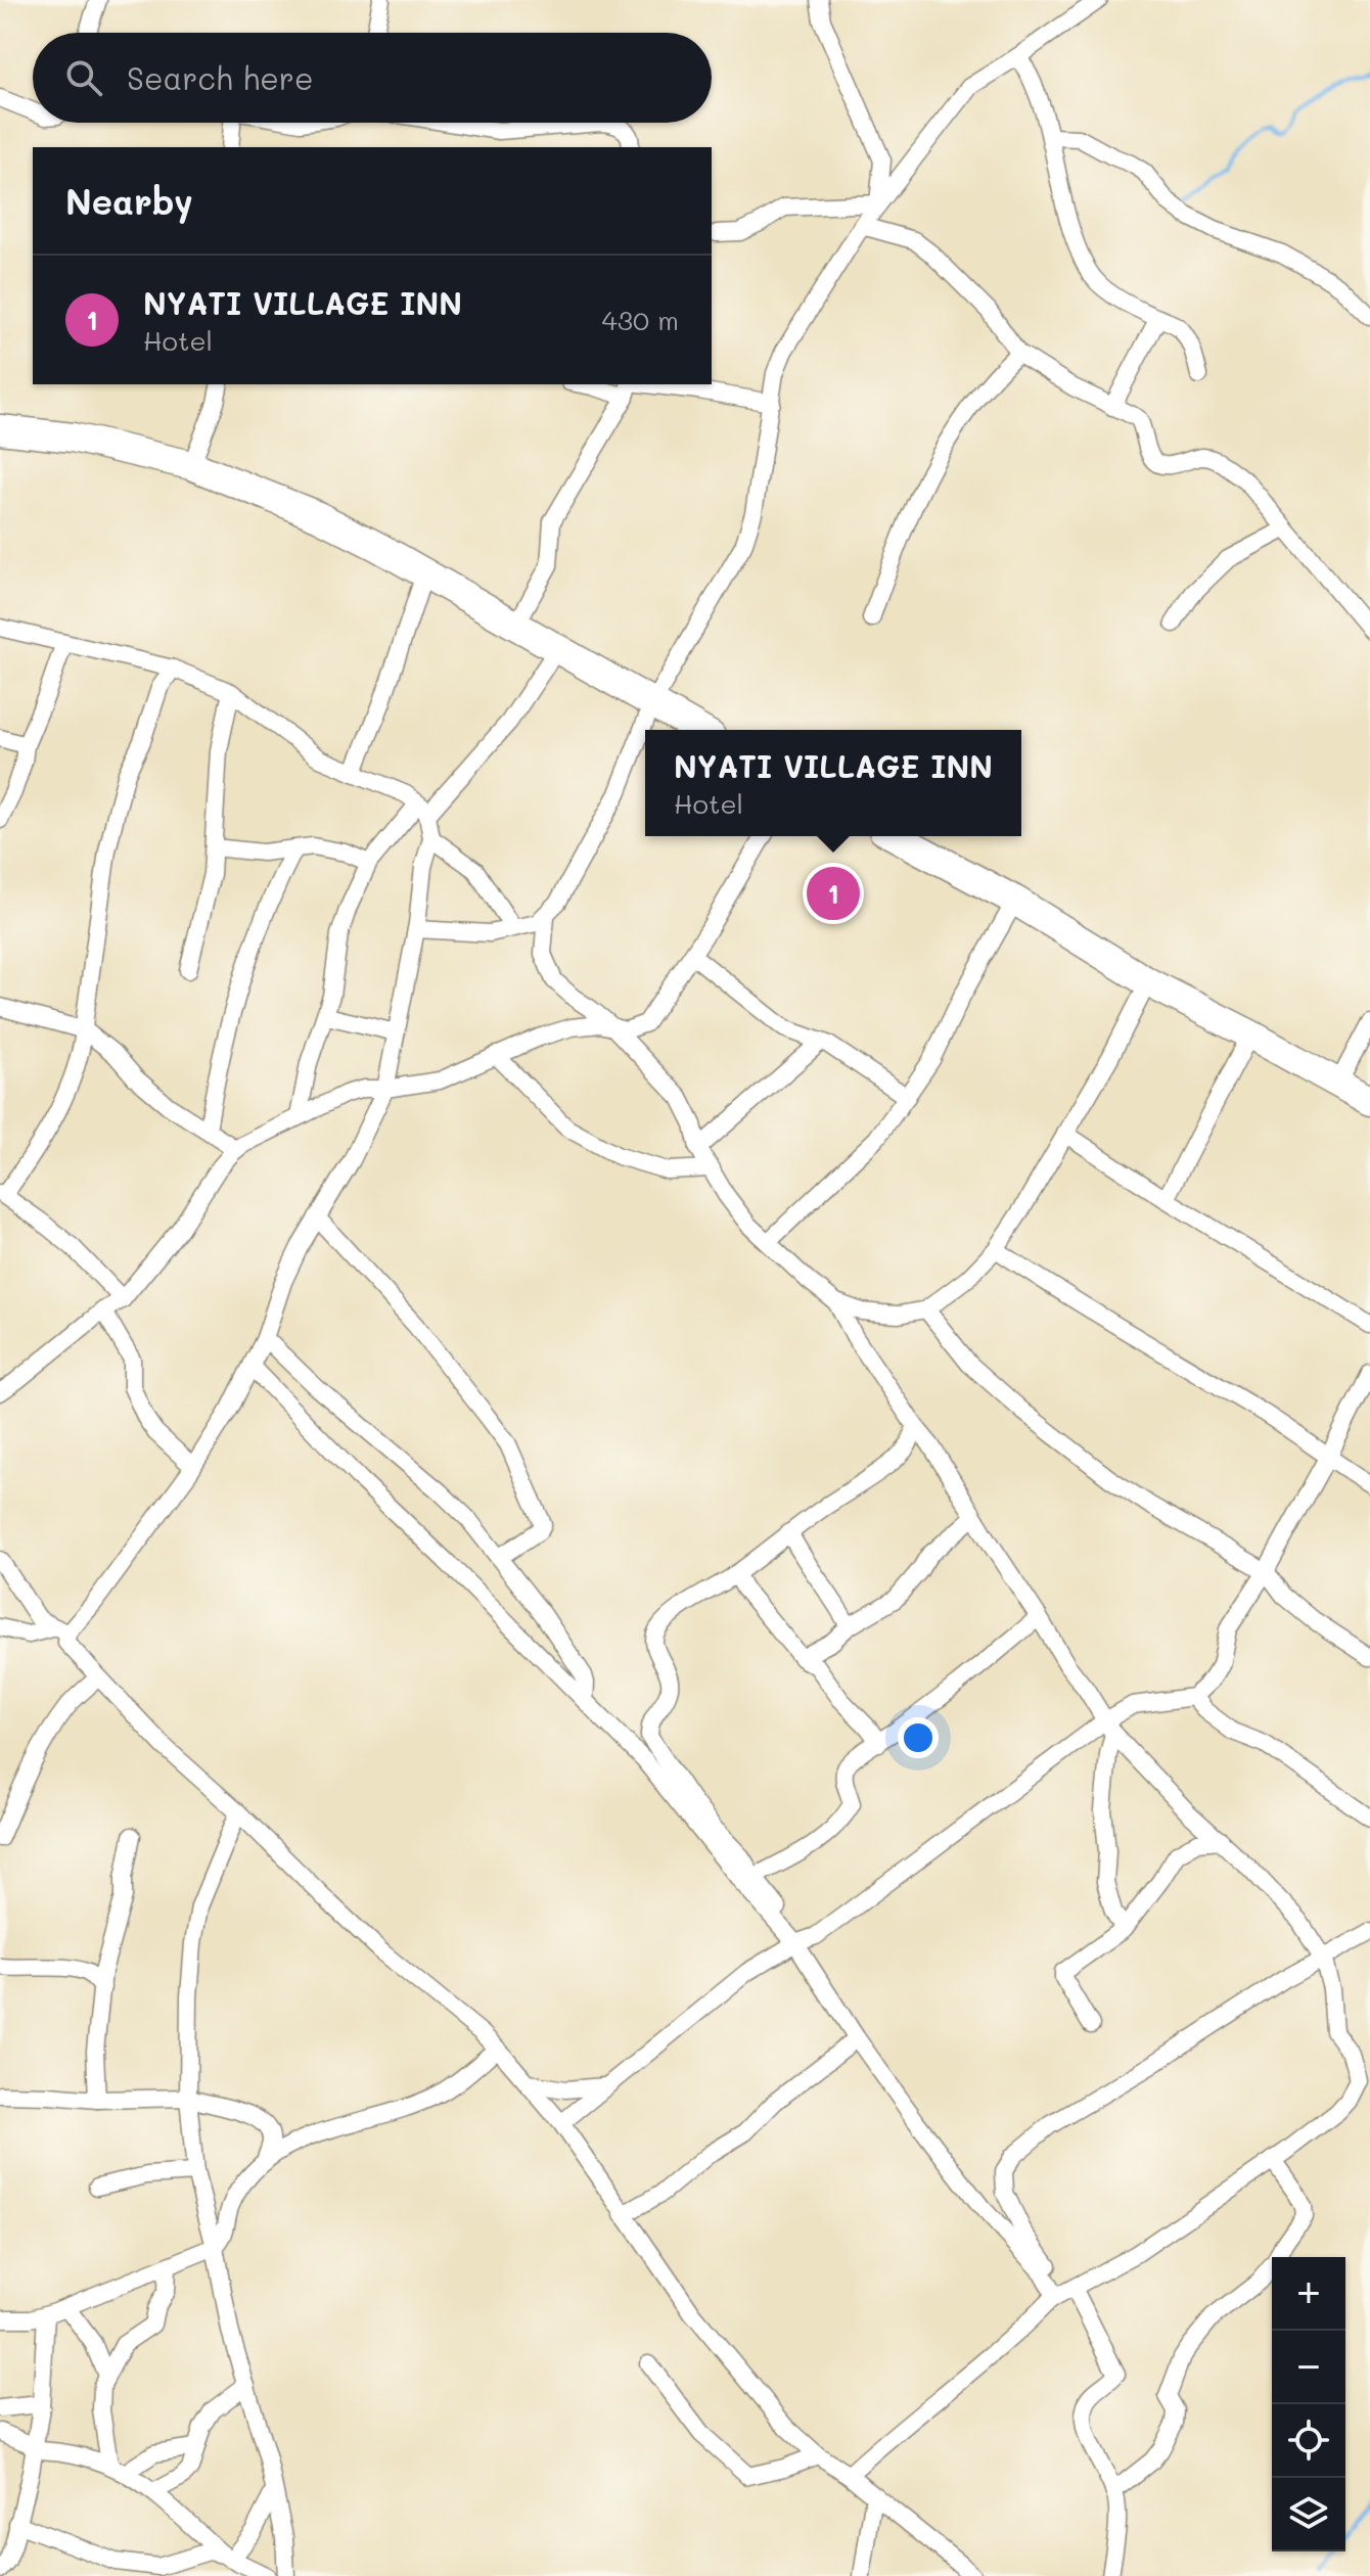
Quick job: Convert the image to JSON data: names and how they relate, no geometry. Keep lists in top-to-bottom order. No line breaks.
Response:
{"page":{"search":"Search here","heading":"Nearby","list":[{"mark":"1","name":"NYATI VILLAGE INN","note":"Hotel","value":"430 m"}],"popup":["NYATI VILLAGE INN","Hotel"],"pins":"1","map_buttons":["+","−"]}}
